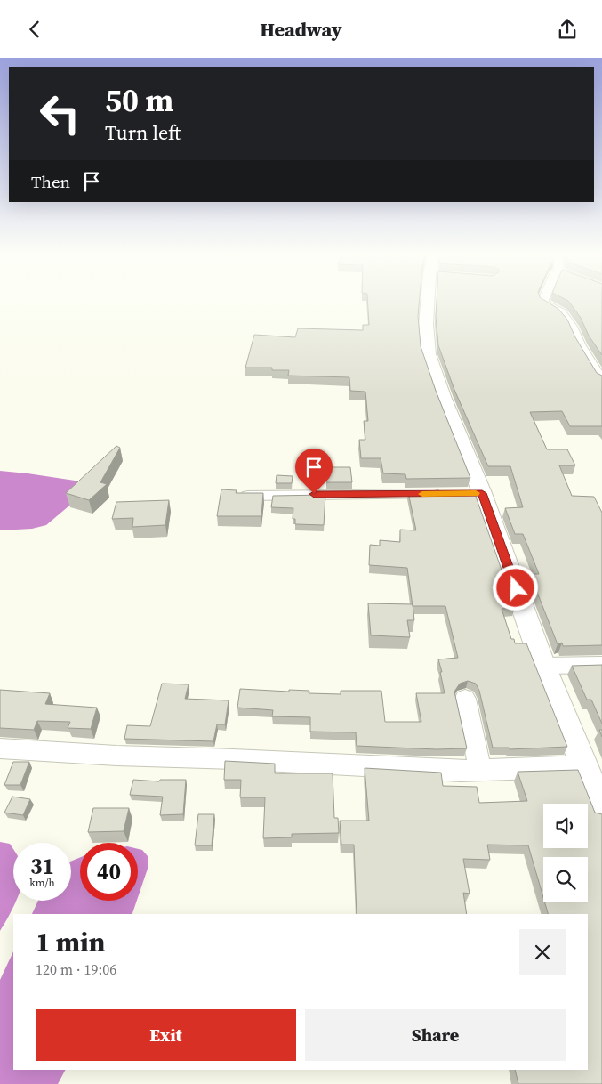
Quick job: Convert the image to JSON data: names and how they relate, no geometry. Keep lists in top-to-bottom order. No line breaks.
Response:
{"page":{"header":"Headway","turn":["50 m","Turn left"],"then":"Then","speed":"31 km/h","limit":"40","heading":["1 min","120 m · 19:06"],"buttons":["Exit","Share"]}}
